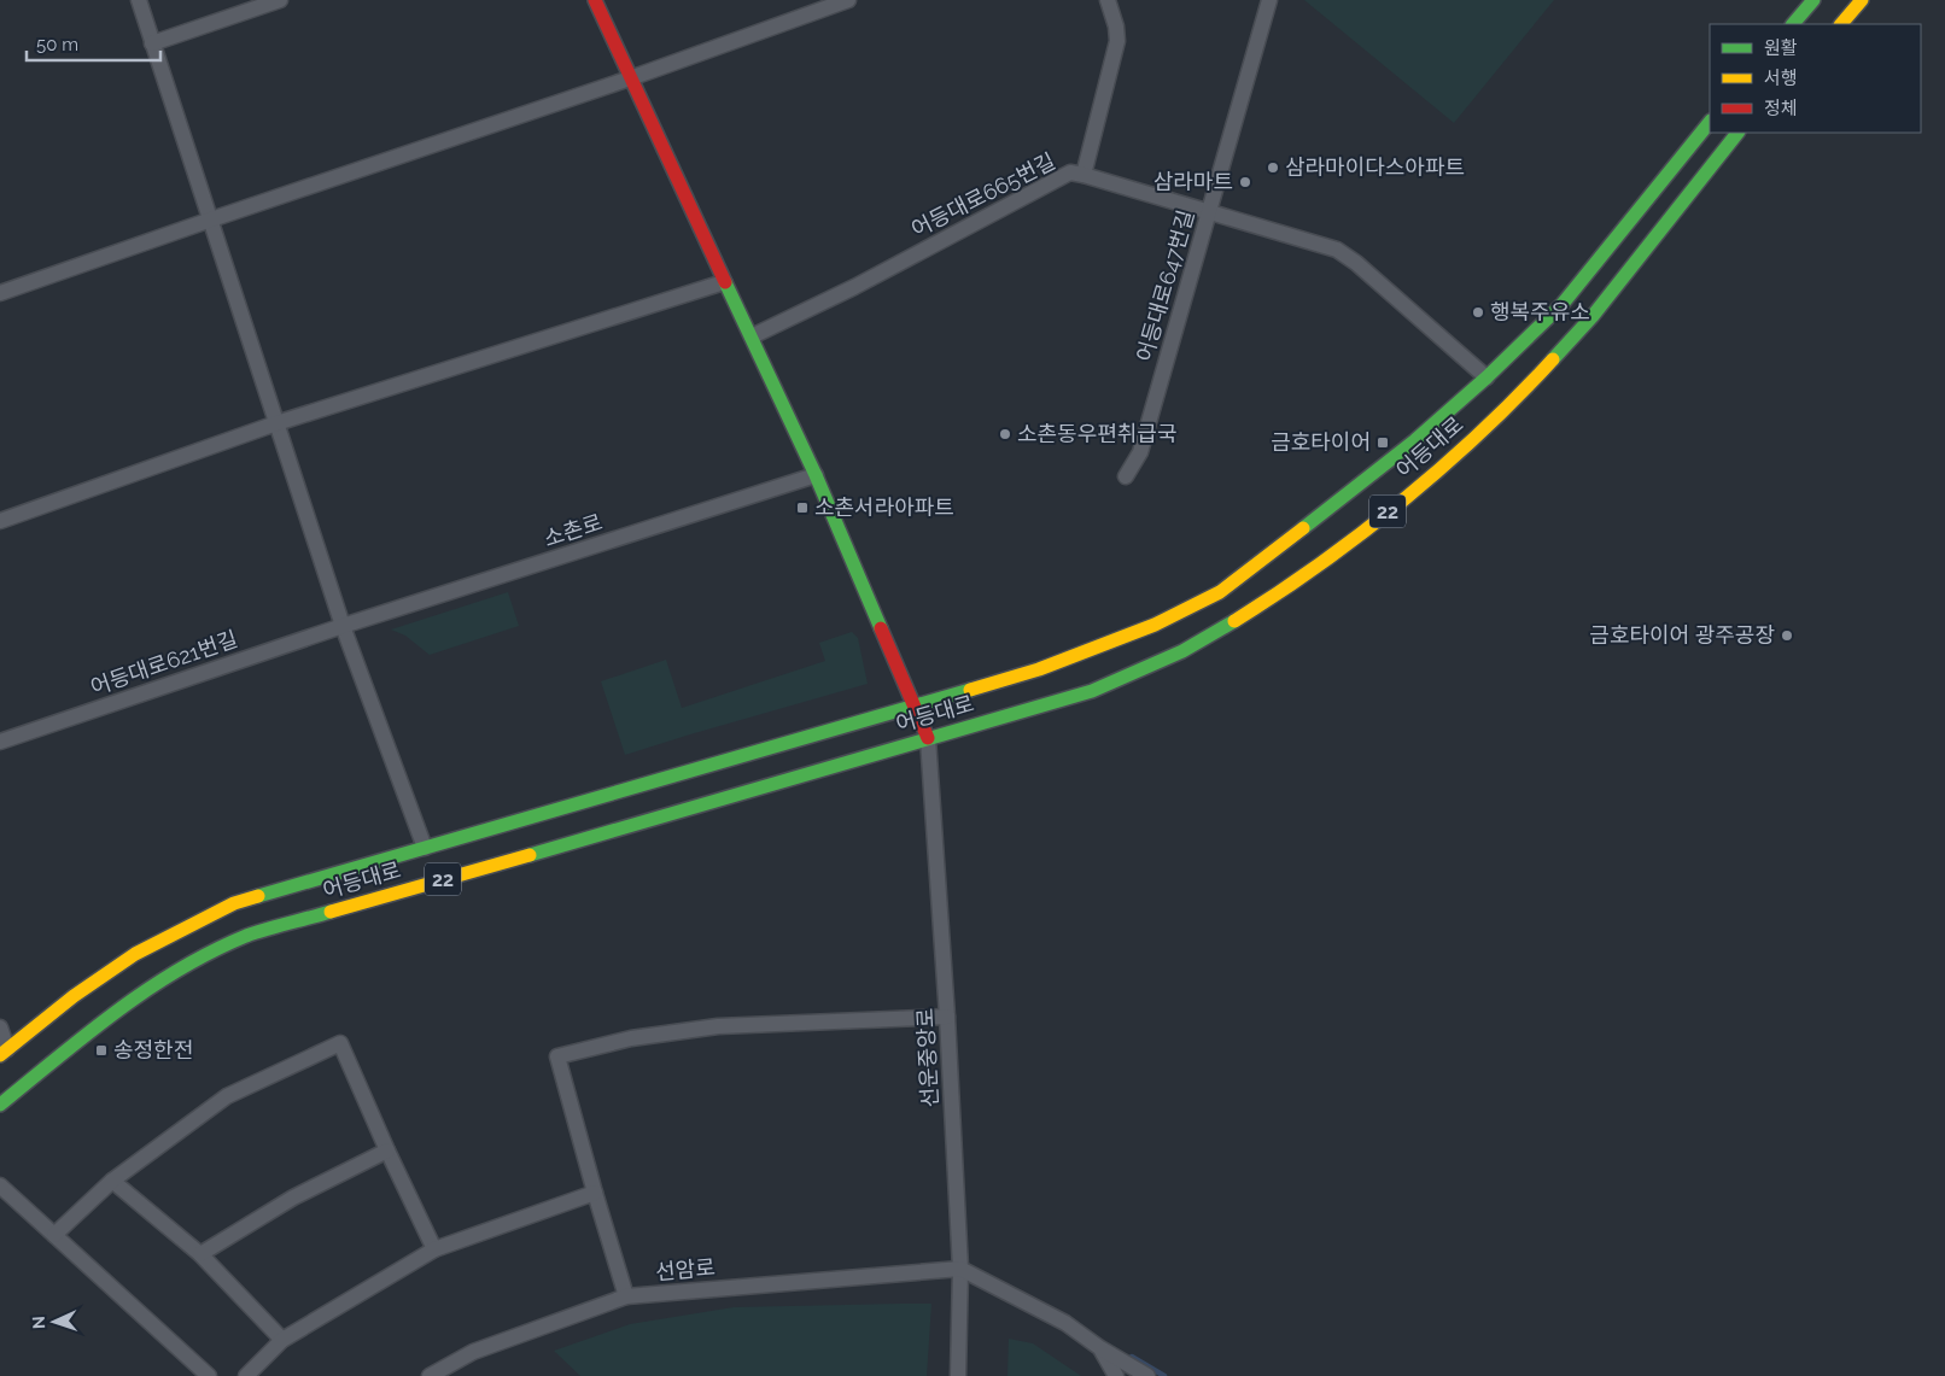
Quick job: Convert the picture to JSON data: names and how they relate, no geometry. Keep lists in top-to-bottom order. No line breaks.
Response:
{"streets":{"main road":["어등대로","22"],"street":["어등대로665번길","어등대로647번길","소촌로","어등대로621번길","선운중앙로","선암로"]},"crossings":[["어등대로665번길","어등대로647번길"],["어등대로665번길","어등대로"],["어등대로","선운중앙로"],["소촌로","어등대로621번길"],["선운중앙로","선암로"]],"places":{"other":["삼라마이다스아파트","삼라마트","행복주유소","소촌동우편취급국","금호타이어 광주공장"],"transit":["금호타이어","소촌서라아파트","송정한전"]},"legend":["원활","서행","정체"],"scale_bar":"50 m","north":"left"}
